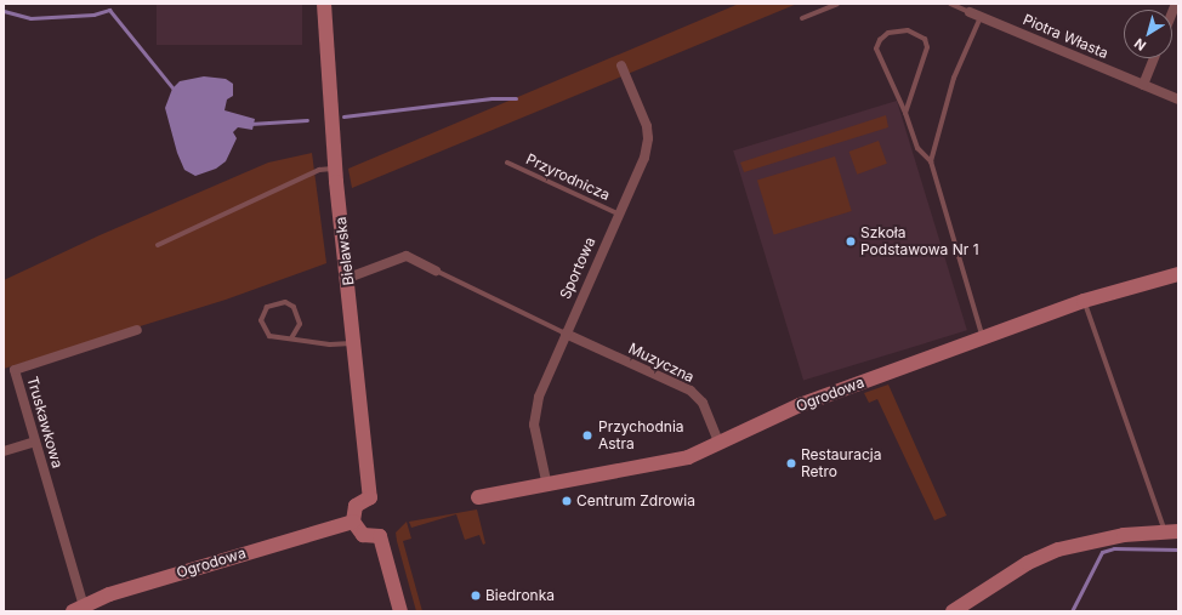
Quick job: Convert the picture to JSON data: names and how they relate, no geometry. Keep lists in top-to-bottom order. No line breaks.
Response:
{"streets":{"street":["Piotra Własta","Bielawska","Sportowa","Muzyczna","Ogrodowa","Truskawkowa"],"lane":["Przyrodnicza"]},"crossings":[["Przyrodnicza","Sportowa"],["Bielawska","Ogrodowa"],["Sportowa","Muzyczna"],["Sportowa","Ogrodowa"],["Muzyczna","Ogrodowa"],["Ogrodowa","Truskawkowa"]],"places":["Szkoła Podstawowa Nr 1","Przychodnia Astra","Restauracja Retro","Centrum Zdrowia","Biedronka"],"north":"bottom left"}
